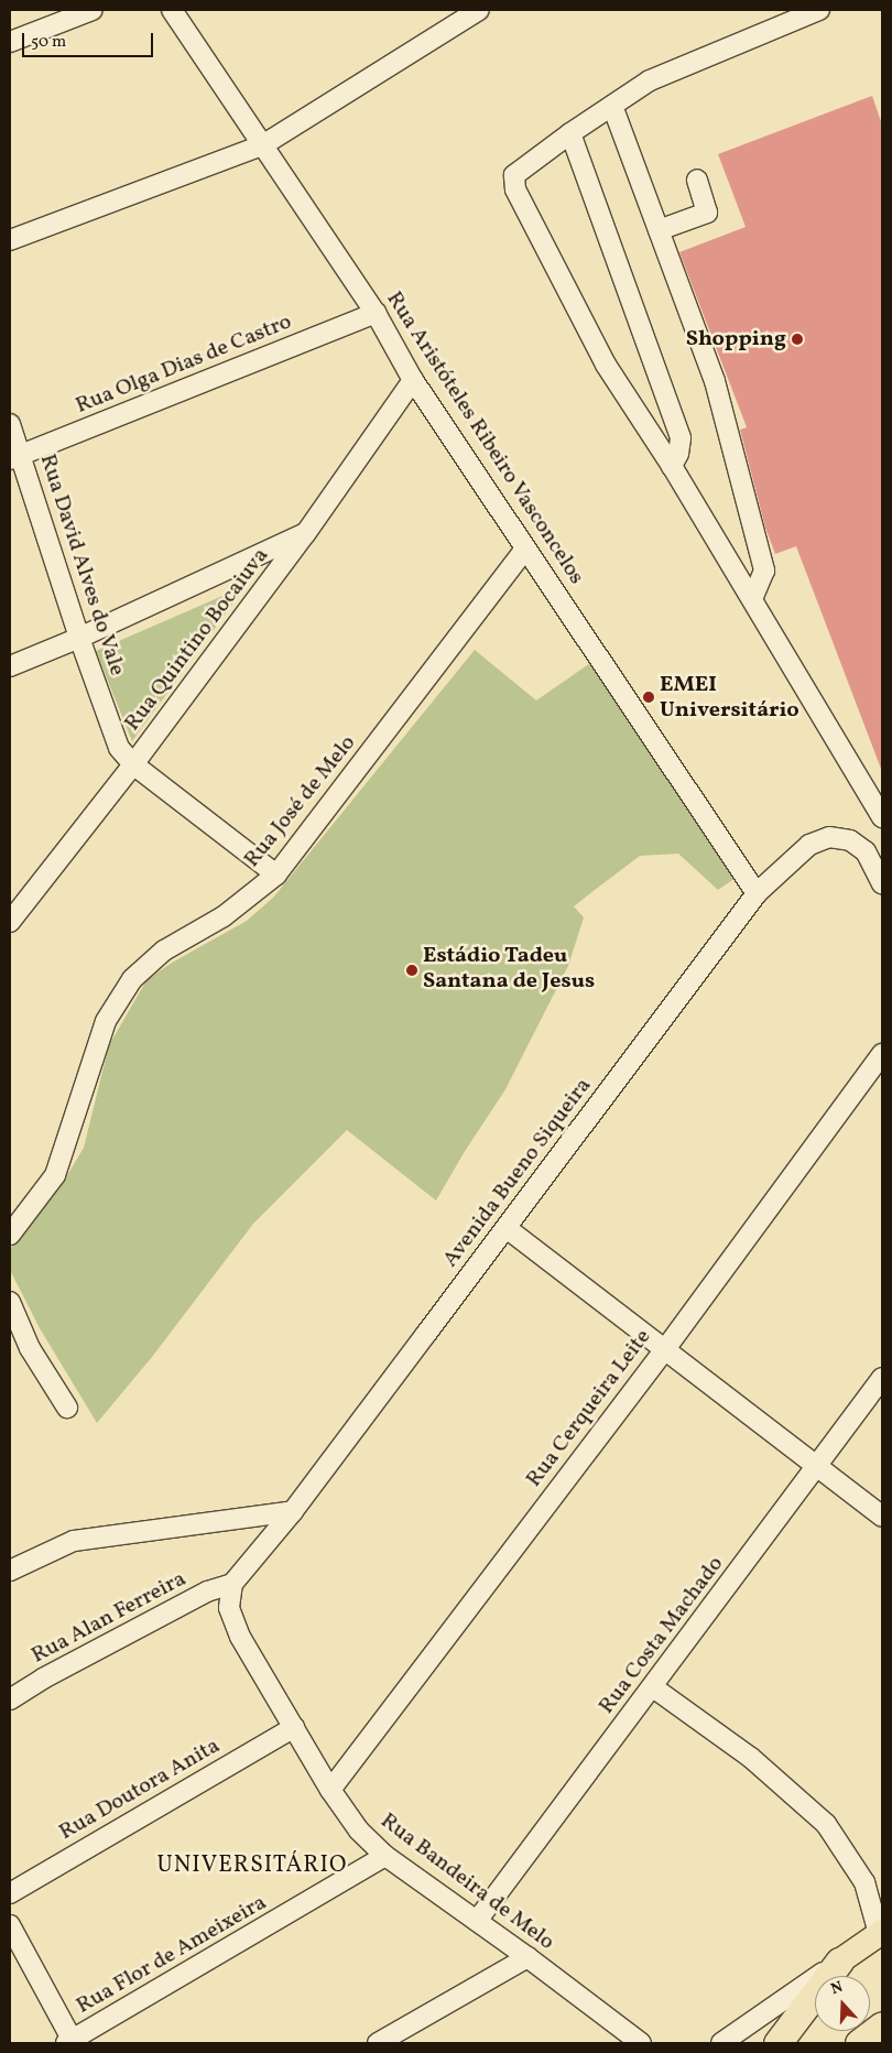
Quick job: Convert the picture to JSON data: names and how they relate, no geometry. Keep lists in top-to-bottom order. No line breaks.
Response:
{"streets":{"street":["Rua Olga Dias de Castro","Rua Aristóteles Ribeiro Vasconcelos","Rua David Alves do Vale","Rua Quintino Bocaiuva","Rua José de Melo","Avenida Bueno Siqueira","Rua Cerqueira Leite","Rua Alan Ferreira","Rua Costa Machado","Rua Doutora Anita","Rua Bandeira de Melo","Rua Flor de Ameixeira"]},"crossings":[["Rua Olga Dias de Castro","Rua Aristóteles Ribeiro Vasconcelos"],["Rua Olga Dias de Castro","Rua David Alves do Vale"],["Rua Aristóteles Ribeiro Vasconcelos","Rua Quintino Bocaiuva"],["Rua Aristóteles Ribeiro Vasconcelos","Rua José de Melo"],["Rua Aristóteles Ribeiro Vasconcelos","Avenida Bueno Siqueira"],["Rua David Alves do Vale","Rua Quintino Bocaiuva"],["Rua David Alves do Vale","Rua José de Melo"],["Avenida Bueno Siqueira","Rua Alan Ferreira"],["Avenida Bueno Siqueira","Rua Bandeira de Melo"],["Rua Cerqueira Leite","Rua Bandeira de Melo"],["Rua Alan Ferreira","Rua Bandeira de Melo"],["Rua Costa Machado","Rua Bandeira de Melo"],["Rua Doutora Anita","Rua Bandeira de Melo"],["Rua Bandeira de Melo","Rua Flor de Ameixeira"]],"districts":["UNIVERSITÁRIO"],"places":["Shopping","EMEI Universitário","Estádio Tadeu Santana de Jesus"],"scale_bar":"50 m","north":"top"}
